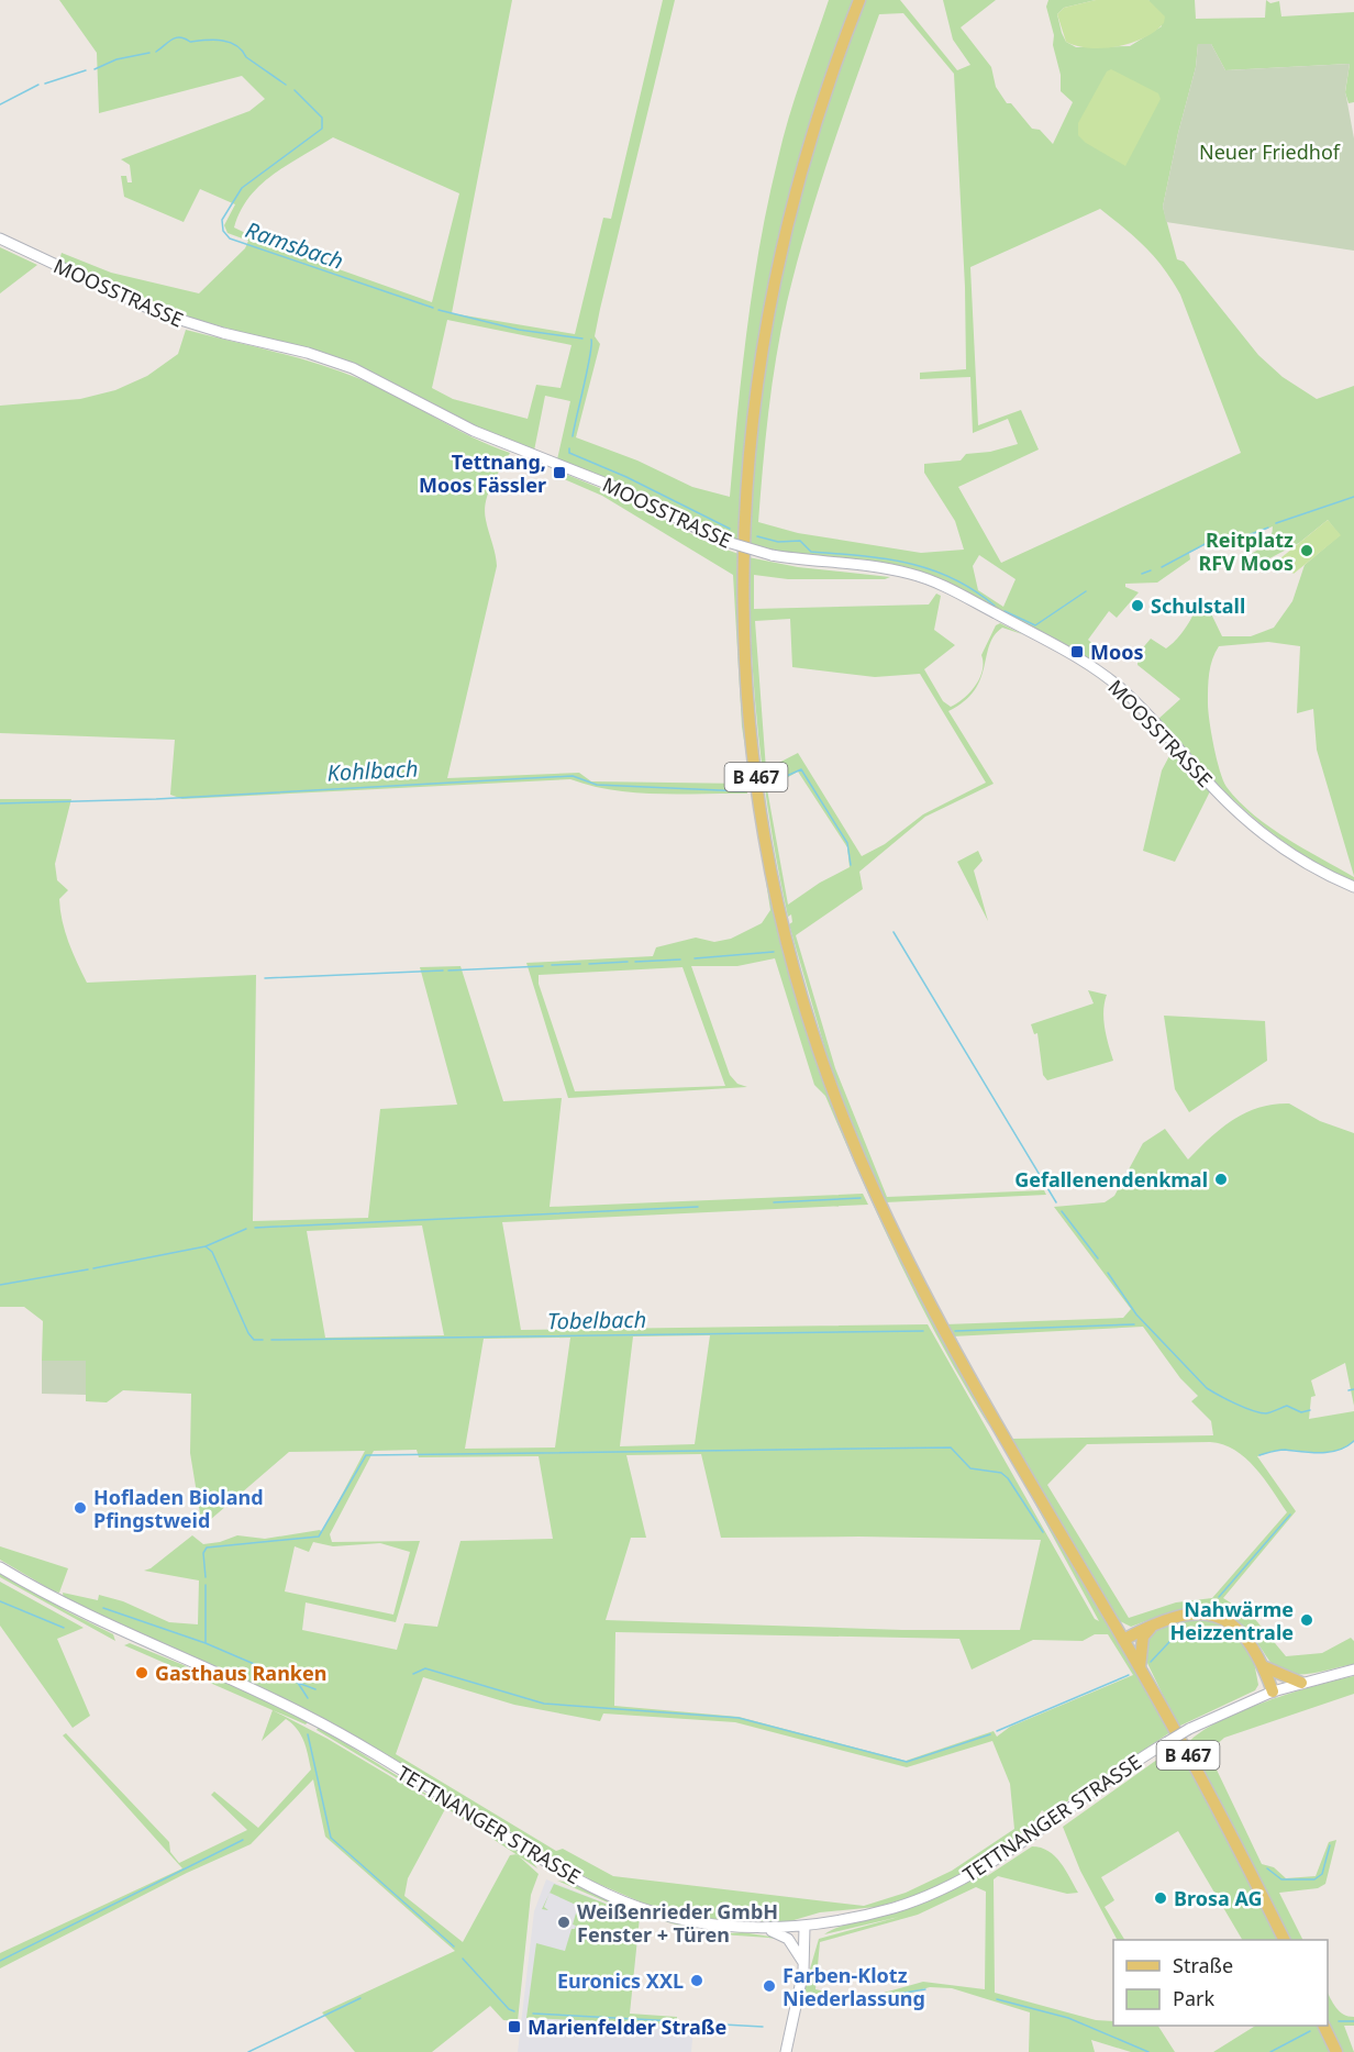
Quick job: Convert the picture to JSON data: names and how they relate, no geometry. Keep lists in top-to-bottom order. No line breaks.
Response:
{"streets":{"main road":["B 467"],"street":["MOOSSTRASSE","TETTNANGER STRASSE"]},"water":["Ramsbach","Kohlbach","Tobelbach"],"parks":["Neuer Friedhof"],"places":{"transit":["Tettnang, Moos Fässler","Moos","Marienfelder Straße"],"other":["Reitplatz RFV Moos","Schulstall","Gefallenendenkmal","Hofladen Bioland Pfingstweid","Nahwärme Heizzentrale","Gasthaus Ranken","Brosa AG","Weißenrieder GmbH Fenster + Türen","Euronics XXL","Farben-Klotz Niederlassung"]},"legend":["Straße","Park"]}
